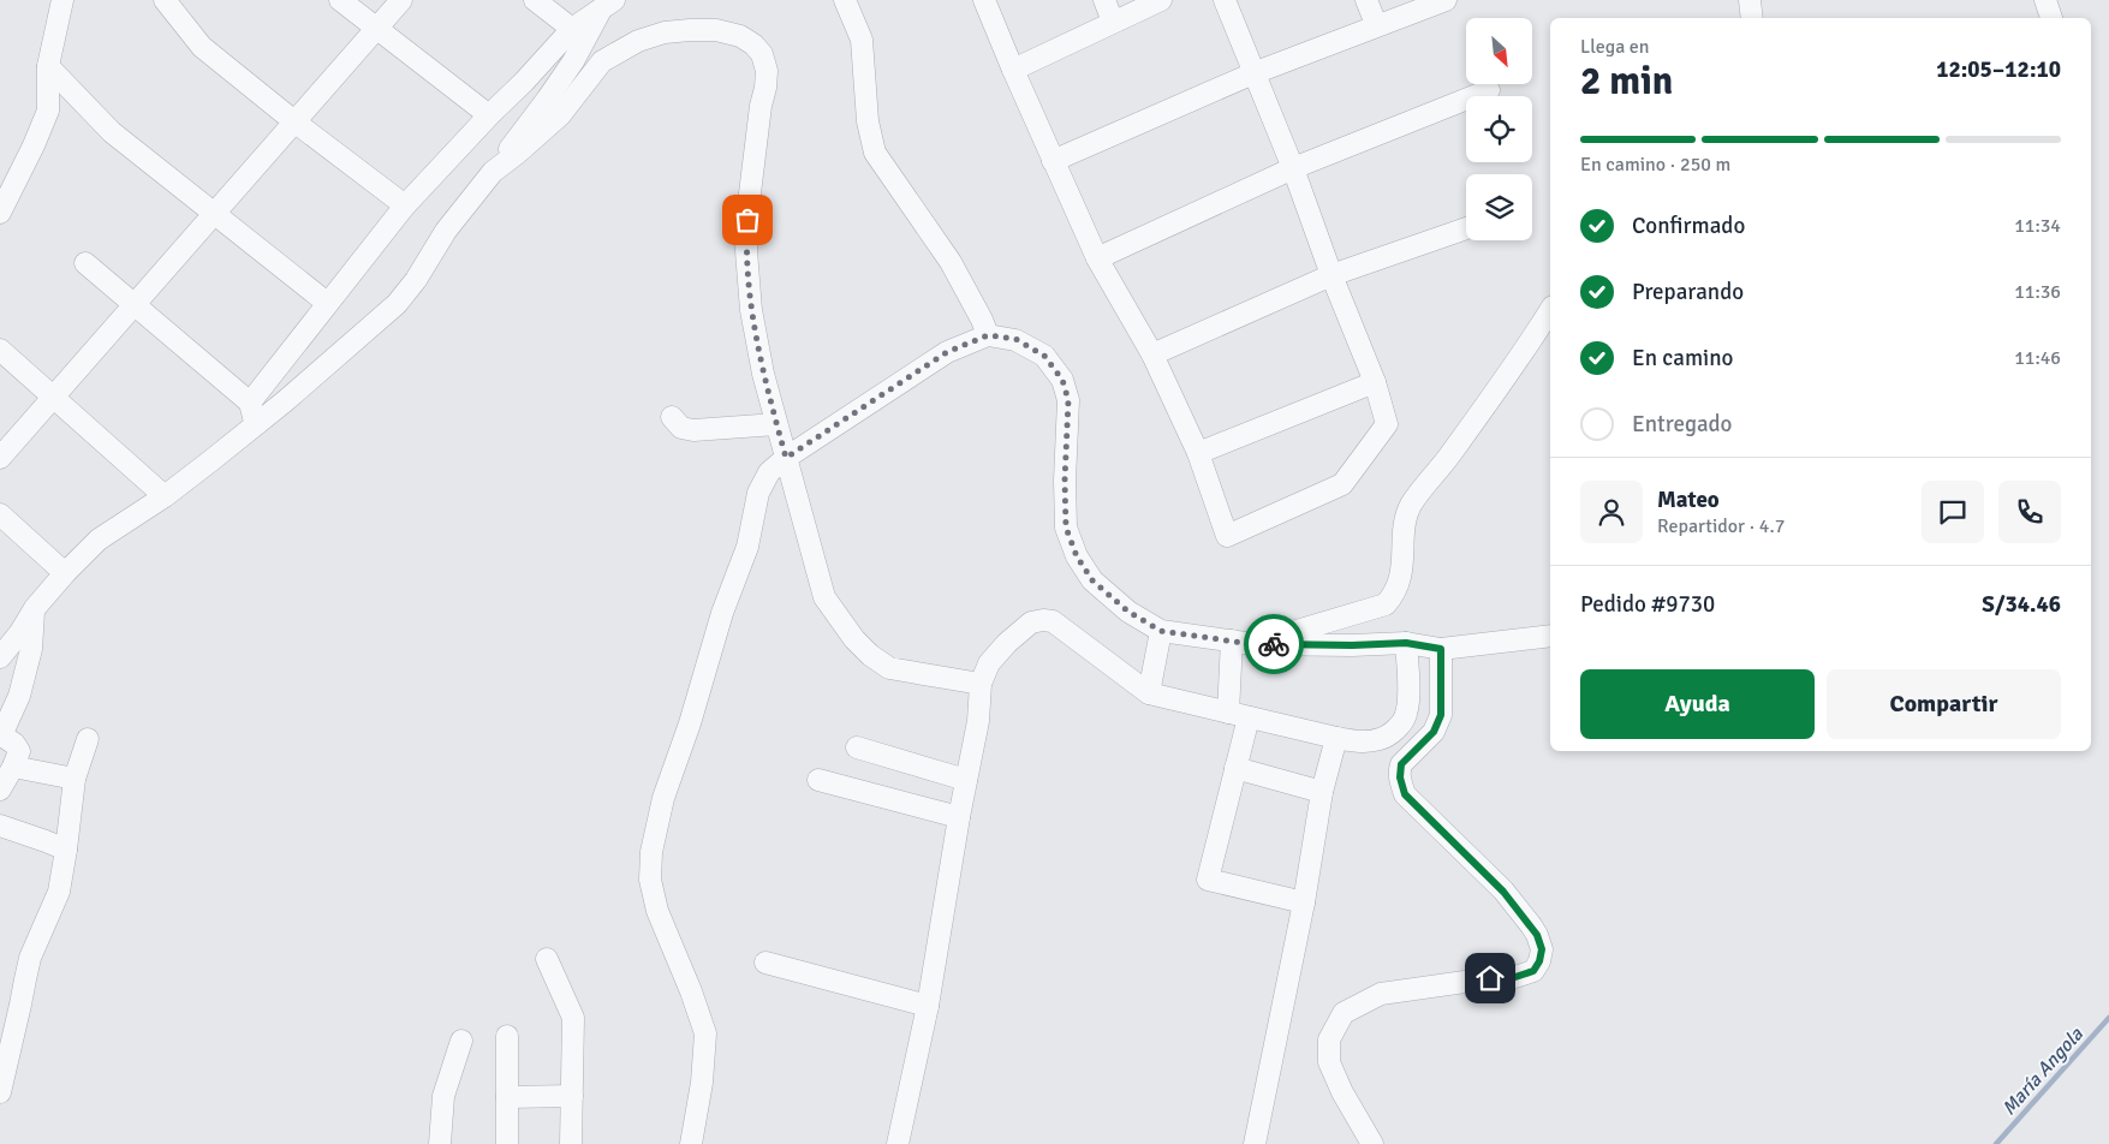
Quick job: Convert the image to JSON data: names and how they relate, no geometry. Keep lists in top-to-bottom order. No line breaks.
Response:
{"water":["María Angola"],"north":"bottom right","page":{"heading":["2 min","Llega en","12:05–12:10"],"panel":["Mateo","Repartidor · 4.7","Pedido #9730","S/34.46"],"bar":"En camino · 250 m","list":[["Confirmado","11:34"],["Preparando","11:36"],["En camino","11:46"],"Entregado"],"buttons":["Ayuda","Compartir"]}}
